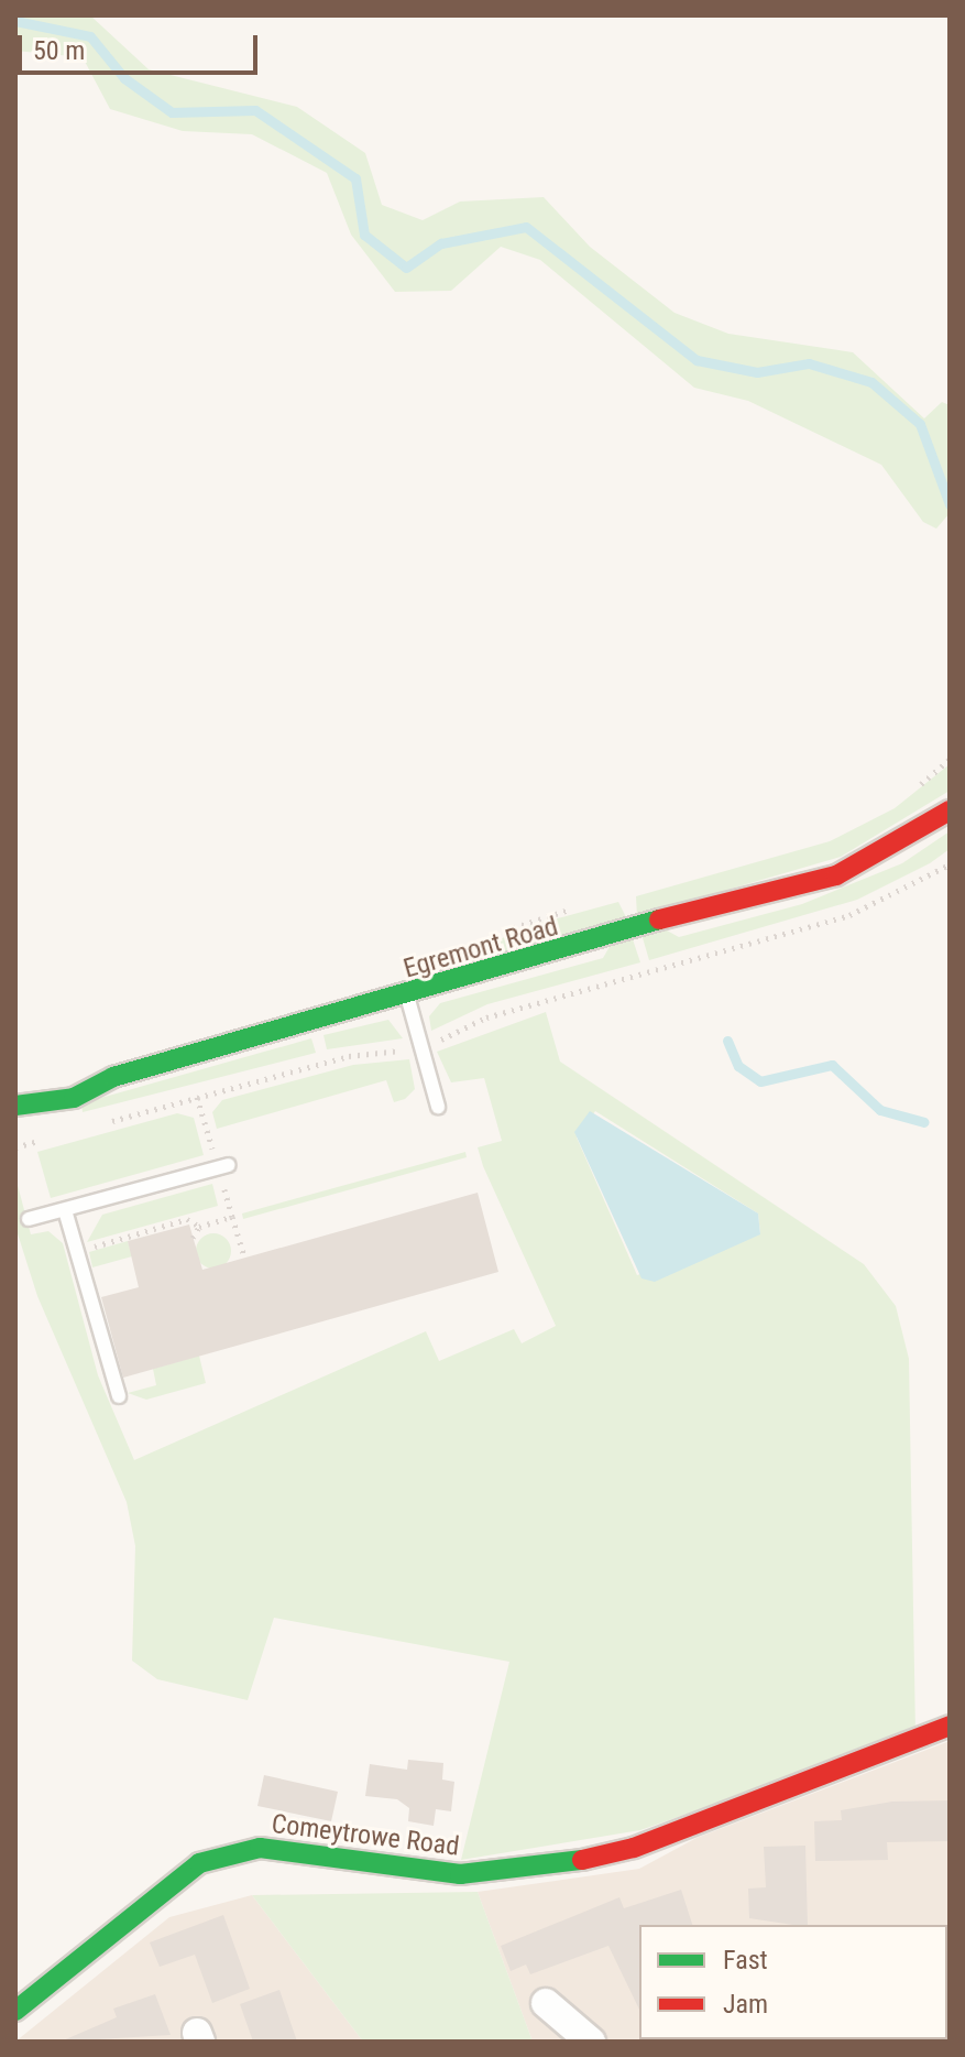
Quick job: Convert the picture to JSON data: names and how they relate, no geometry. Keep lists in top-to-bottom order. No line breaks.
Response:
{"streets":{"street":["Egremont Road","Comeytrowe Road"]},"legend":["Fast","Jam"],"scale_bar":"50 m"}
